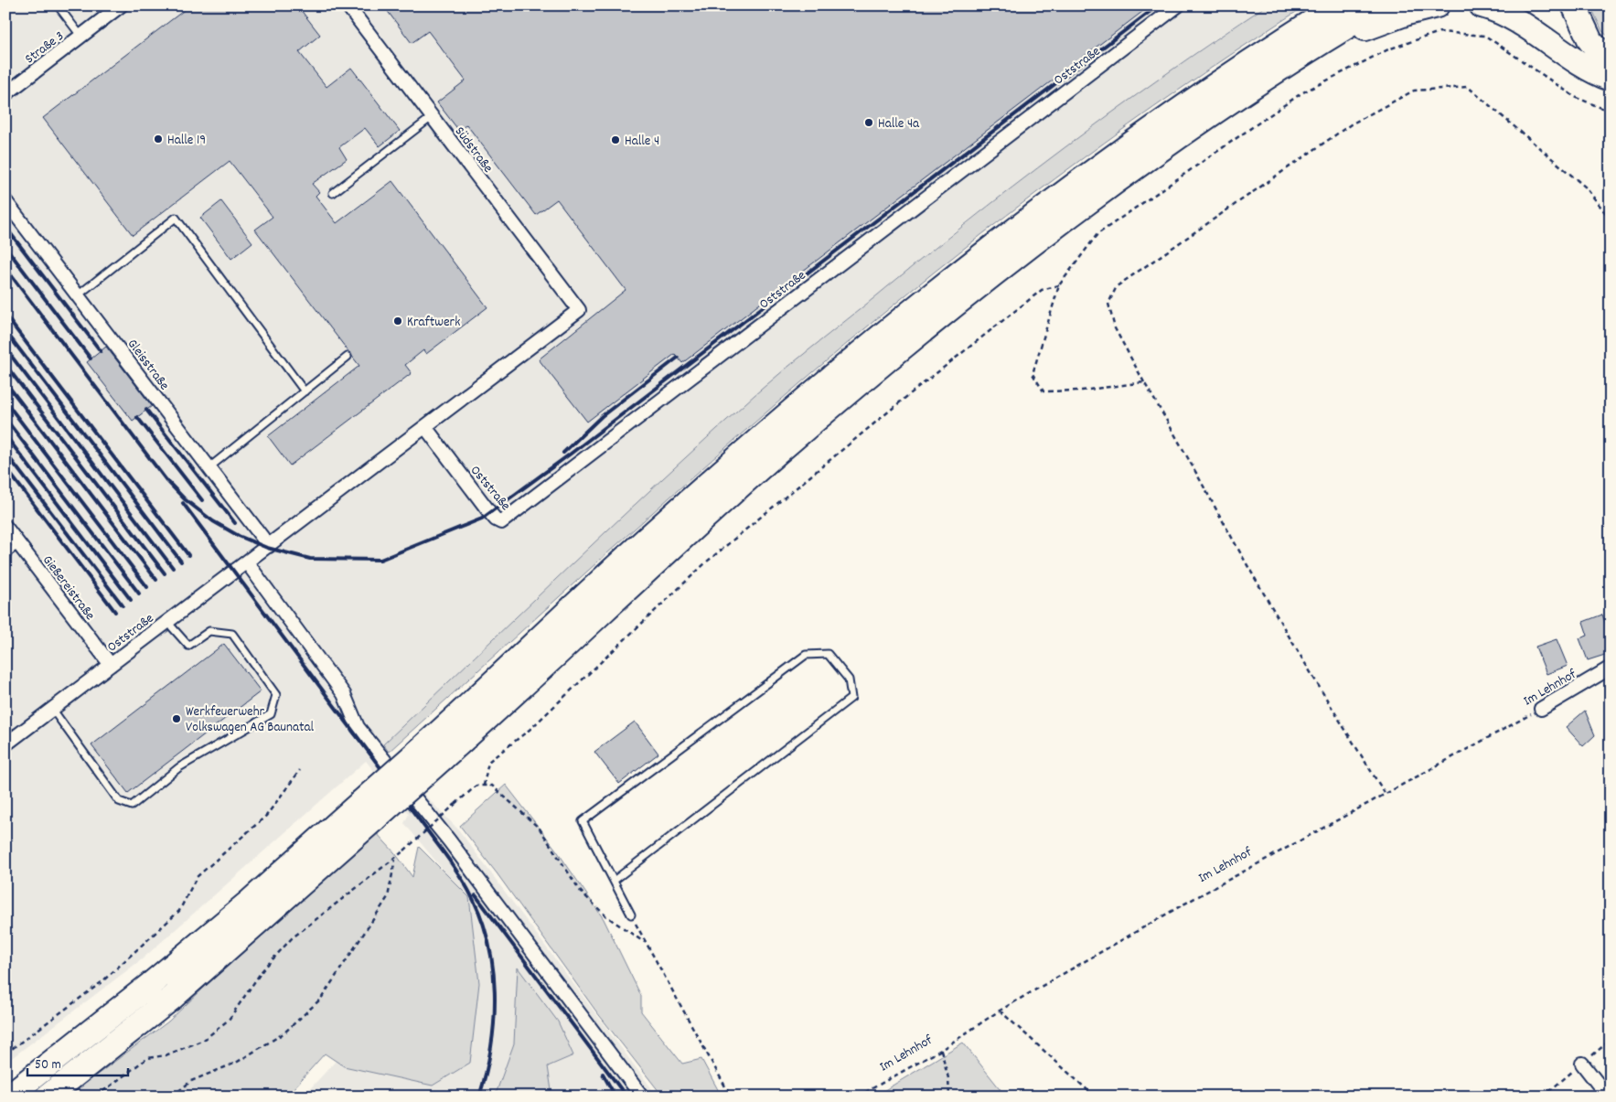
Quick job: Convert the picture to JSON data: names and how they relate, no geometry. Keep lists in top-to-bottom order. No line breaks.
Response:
{"streets":{"street":["Straße 3","Oststraße","Südstraße","Gleisstraße","Gießereistraße","Im Lehnhof"]},"crossings":[["Oststraße","Südstraße"],["Oststraße","Gleisstraße"],["Oststraße","Gießereistraße"]],"places":["Halle 4a","Halle 19","Halle 4","Kraftwerk","Werkfeuerwehr Volkswagen AG Baunatal"],"scale_bar":"50 m"}
